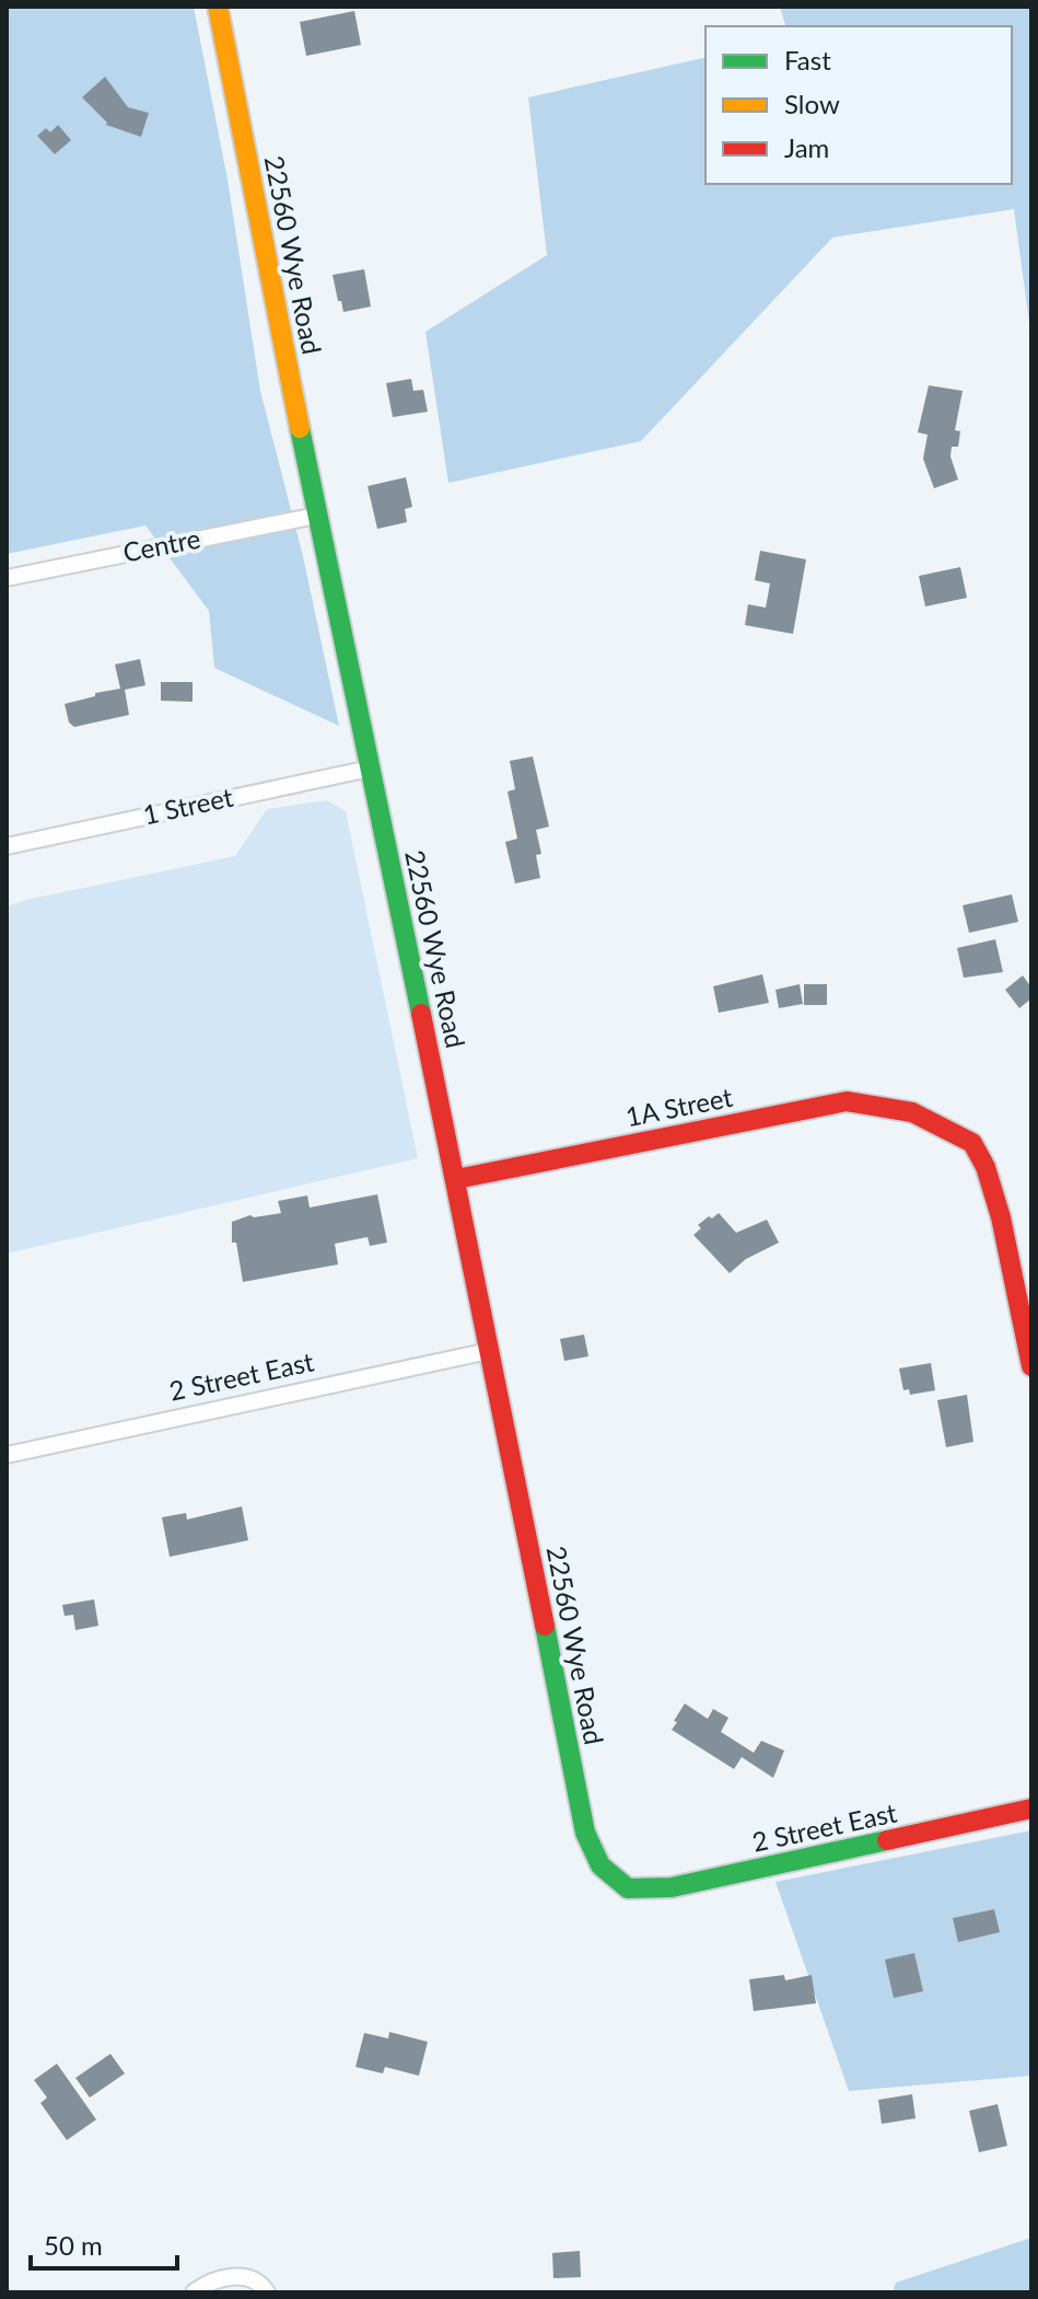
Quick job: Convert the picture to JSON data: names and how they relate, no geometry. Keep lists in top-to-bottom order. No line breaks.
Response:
{"streets":{"street":["22560 Wye Road","Centre","1 Street","1A Street","2 Street East"]},"crossings":[["22560 Wye Road","Centre"],["22560 Wye Road","1 Street"],["22560 Wye Road","1A Street"],["22560 Wye Road","2 Street East"]],"legend":["Fast","Slow","Jam"],"scale_bar":"50 m"}
